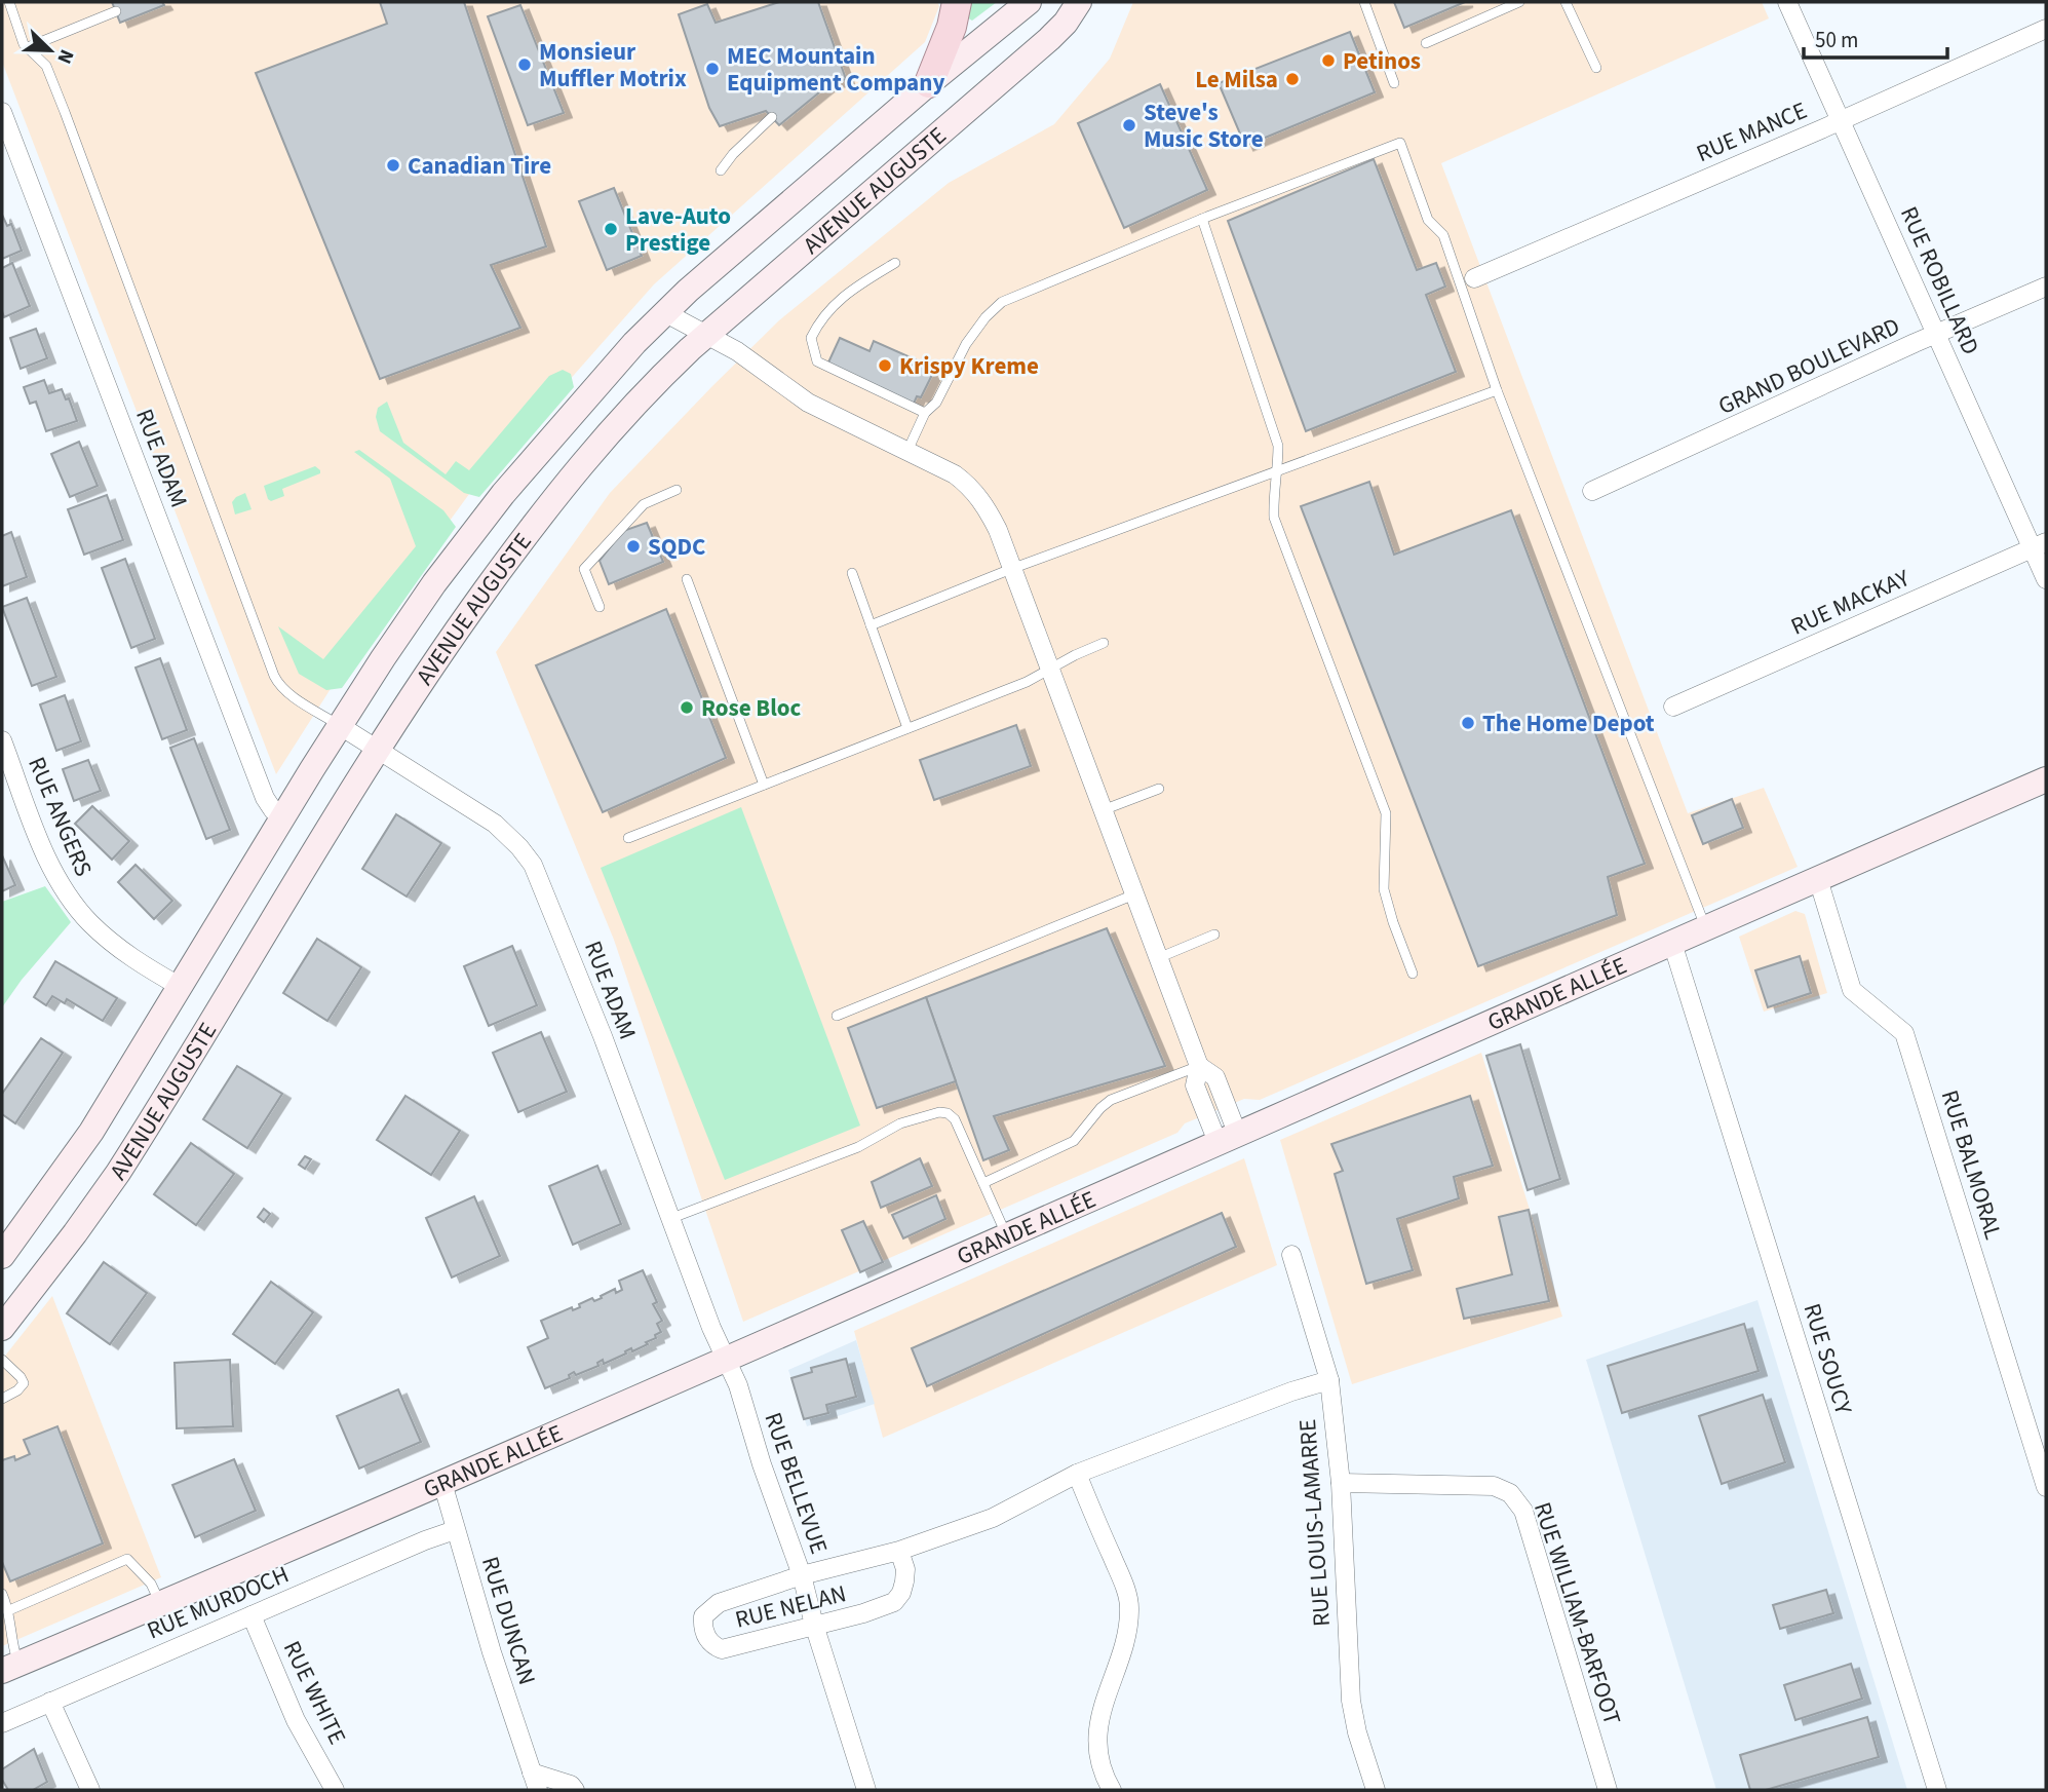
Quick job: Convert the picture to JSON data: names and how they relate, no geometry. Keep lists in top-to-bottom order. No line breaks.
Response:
{"streets":{"main road":["AVENUE AUGUSTE","GRANDE ALLÉE"],"street":["RUE MANCE","RUE ROBILLARD","GRAND BOULEVARD","RUE ADAM","RUE MACKAY","RUE ANGERS","RUE BALMORAL","RUE SOUCY","RUE BELLEVUE","RUE LOUIS-LAMARRE","RUE MURDOCH","RUE NELAN","RUE WILLIAM-BARFOOT","RUE DUNCAN","RUE WHITE"]},"crossings":[["RUE MANCE","RUE ROBILLARD"],["AVENUE AUGUSTE","RUE ADAM"],["AVENUE AUGUSTE","RUE ANGERS"],["RUE ROBILLARD","GRAND BOULEVARD"],["RUE ROBILLARD","RUE MACKAY"],["RUE ADAM","GRANDE ALLÉE"],["RUE ADAM","RUE BELLEVUE"],["GRANDE ALLÉE","RUE BALMORAL"],["GRANDE ALLÉE","RUE SOUCY"],["GRANDE ALLÉE","RUE BELLEVUE"],["GRANDE ALLÉE","RUE DUNCAN"],["RUE BELLEVUE","RUE NELAN"],["RUE LOUIS-LAMARRE","RUE NELAN"],["RUE LOUIS-LAMARRE","RUE WILLIAM-BARFOOT"],["RUE MURDOCH","RUE DUNCAN"],["RUE MURDOCH","RUE WHITE"]],"places":["Petinos","Monsieur Muffler Motrix","MEC Mountain Equipment Company","Le Milsa","Steve's Music Store","Canadian Tire","Lave-Auto Prestige","Krispy Kreme","SQDC","Rose Bloc","The Home Depot"],"scale_bar":"50 m","north":"bottom right"}
